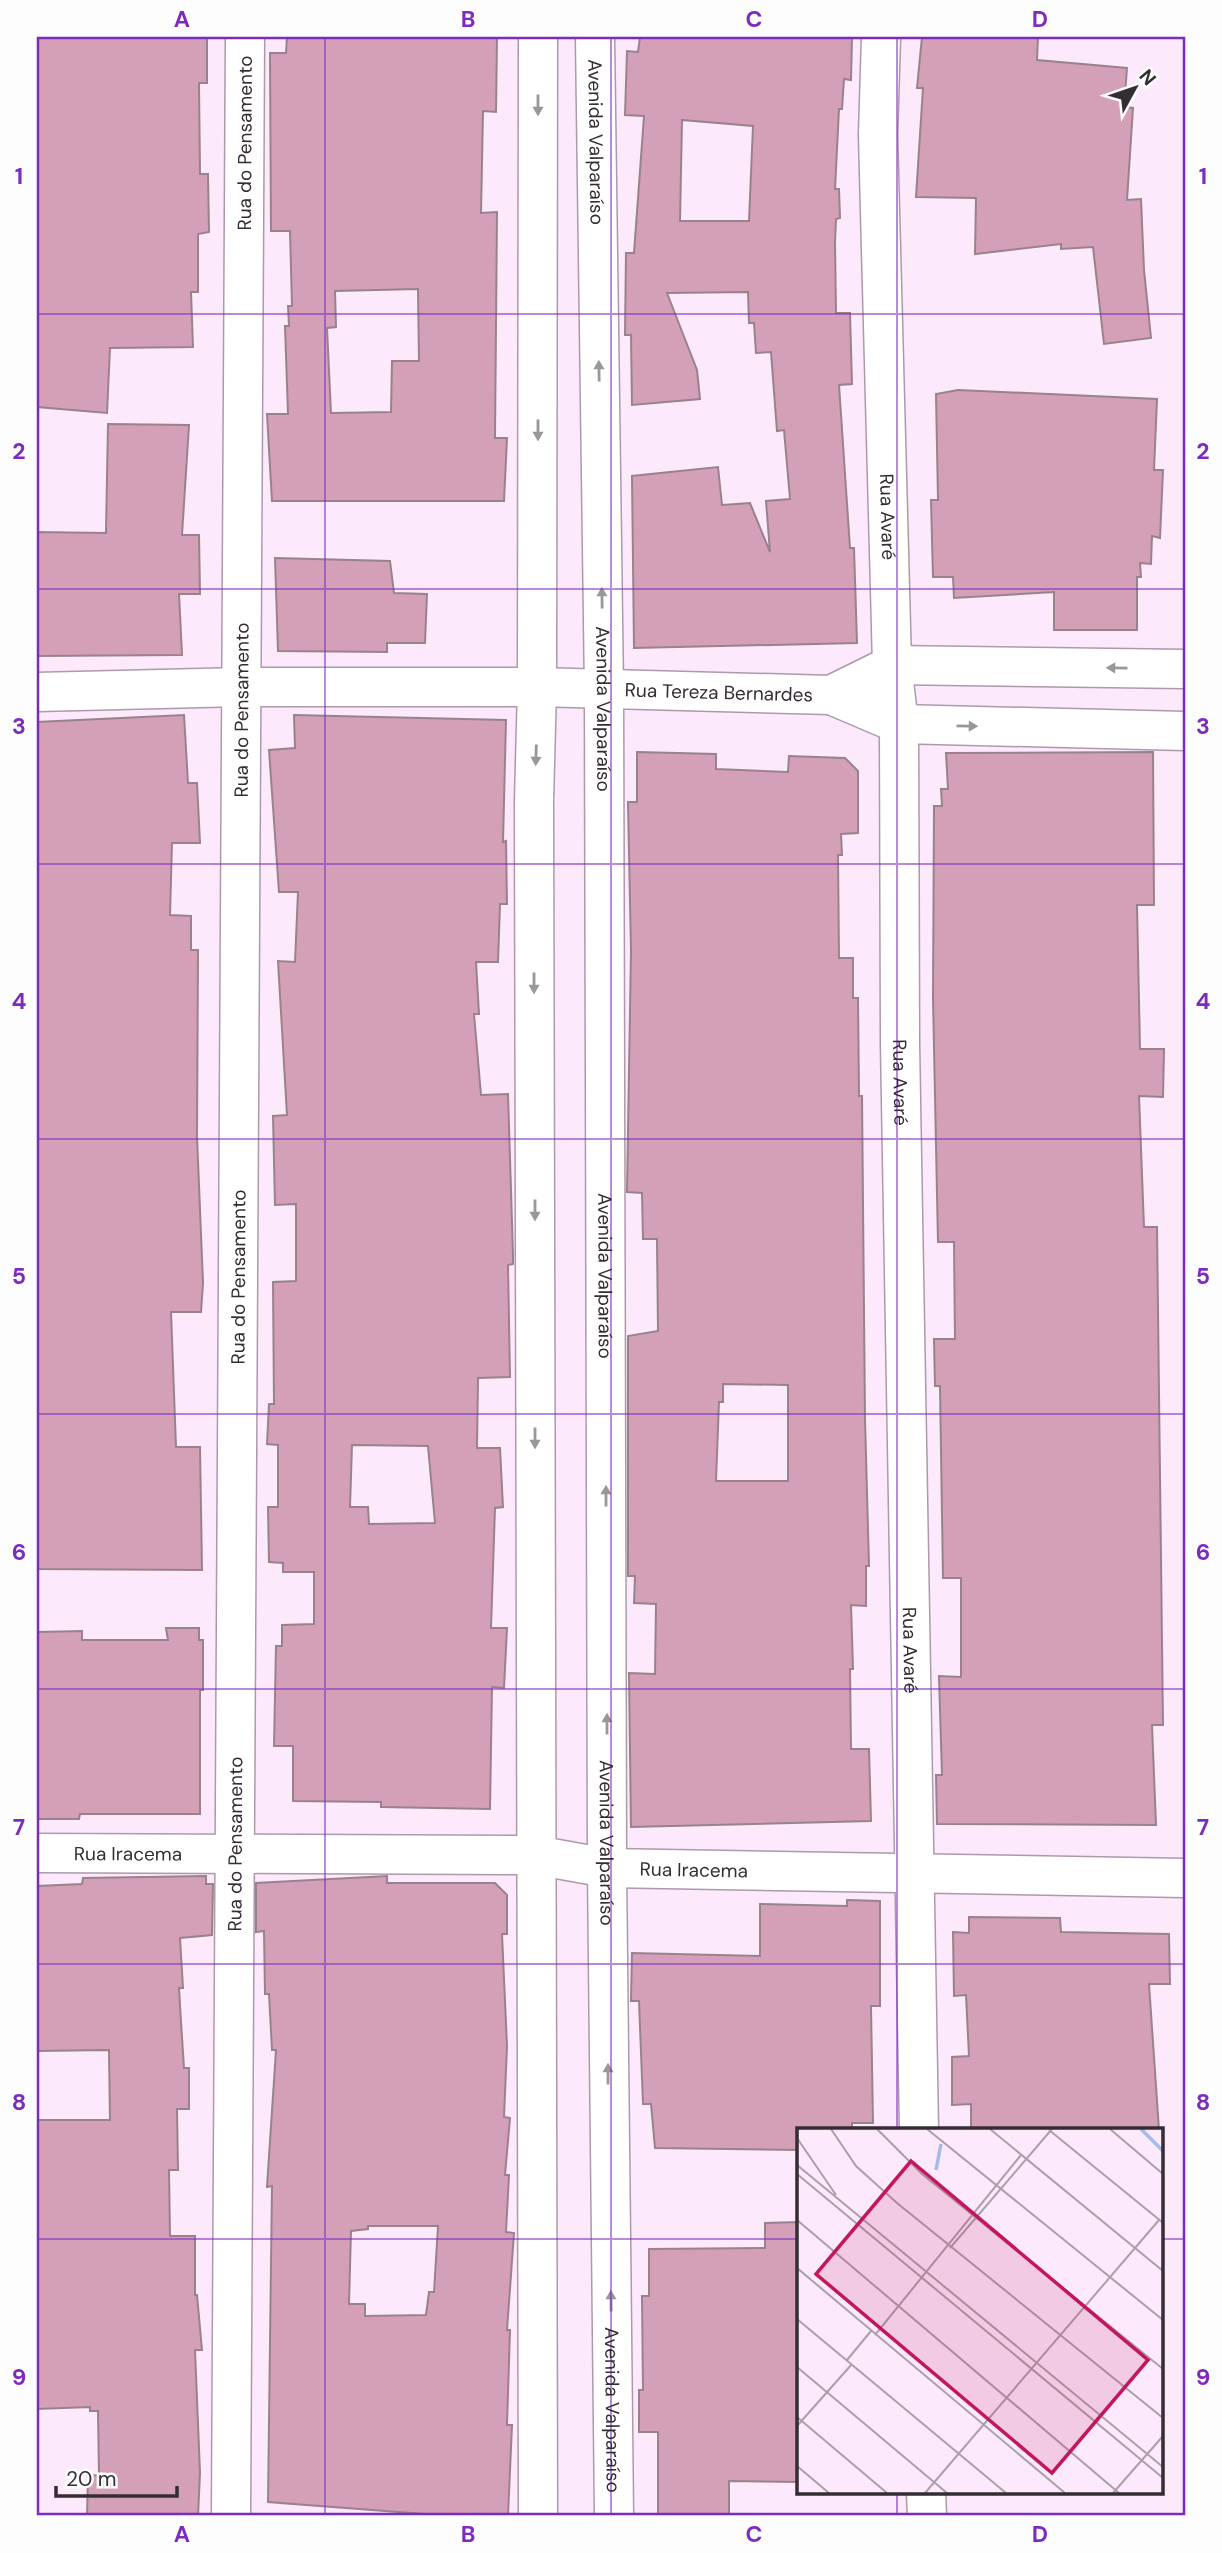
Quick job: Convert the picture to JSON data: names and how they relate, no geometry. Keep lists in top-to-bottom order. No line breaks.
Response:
{"streets":{"street":["Rua do Pensamento","Avenida Valparaíso","Rua Avaré","Rua Tereza Bernardes","Rua Iracema"]},"crossings":[["Rua do Pensamento","Rua Tereza Bernardes"],["Rua do Pensamento","Rua Iracema"],["Avenida Valparaíso","Rua Tereza Bernardes"],["Avenida Valparaíso","Rua Iracema"],["Rua Avaré","Rua Tereza Bernardes"],["Rua Avaré","Rua Iracema"]],"scale_bar":"20 m","north":"top right","grid":{"columns":["A","B","C","D"],"rows":["1","2","3","4","5","6","7","8","9"]}}
